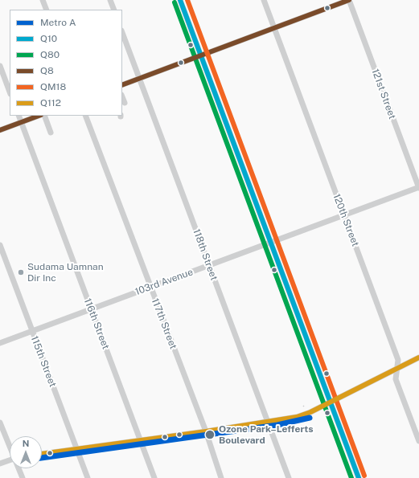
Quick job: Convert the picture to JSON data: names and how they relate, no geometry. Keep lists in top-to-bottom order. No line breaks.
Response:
{"streets":{"street":["121st Street","120th Street","118th Street","103rd Avenue","116th Street","117th Street","115th Street"]},"crossings":[["121st Street","103rd Avenue"],["120th Street","103rd Avenue"],["118th Street","103rd Avenue"],["103rd Avenue","116th Street"],["103rd Avenue","117th Street"],["103rd Avenue","115th Street"]],"places":["Sudama Uamnan Dir Inc","Ozone Park–Lefferts Boulevard"],"lines":["transit line Q10","transit line Q8","transit line QM18","transit line Q80","transit line Q112","metro line A"],"legend":["Metro A","Q10","Q80","Q8","QM18","Q112"],"north":"top"}
